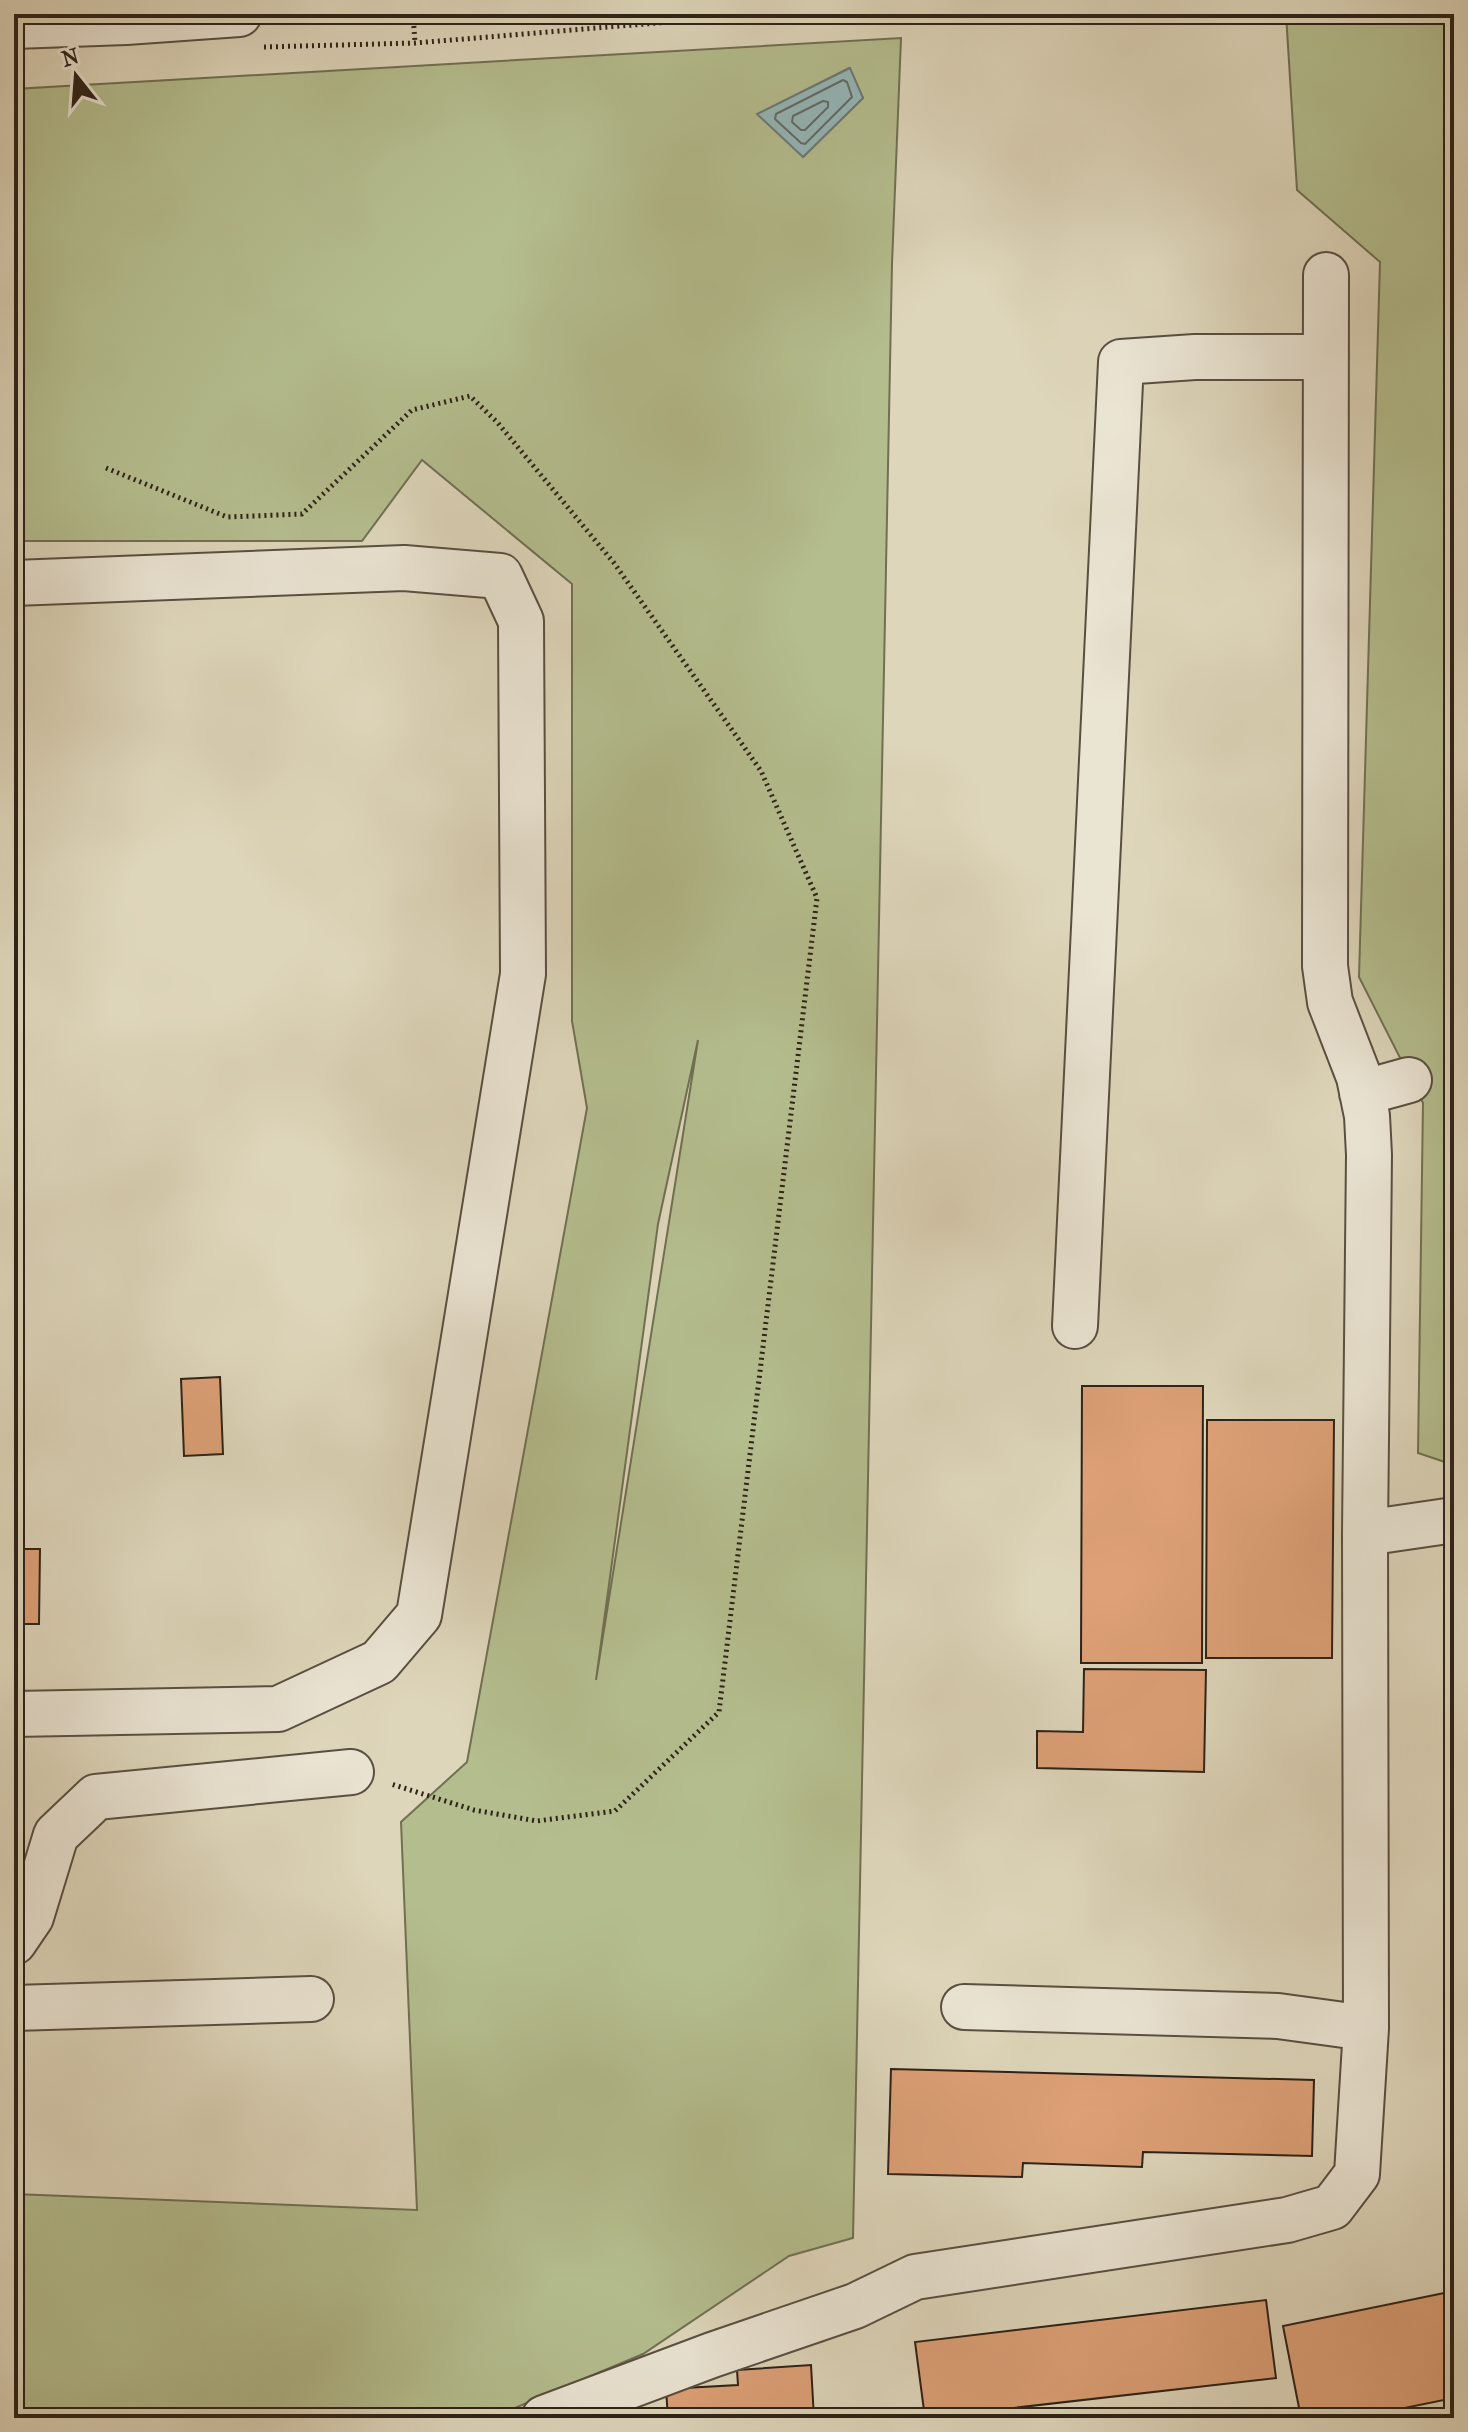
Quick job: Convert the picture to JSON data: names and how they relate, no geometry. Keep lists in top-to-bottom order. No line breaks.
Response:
{"north":"top"}
